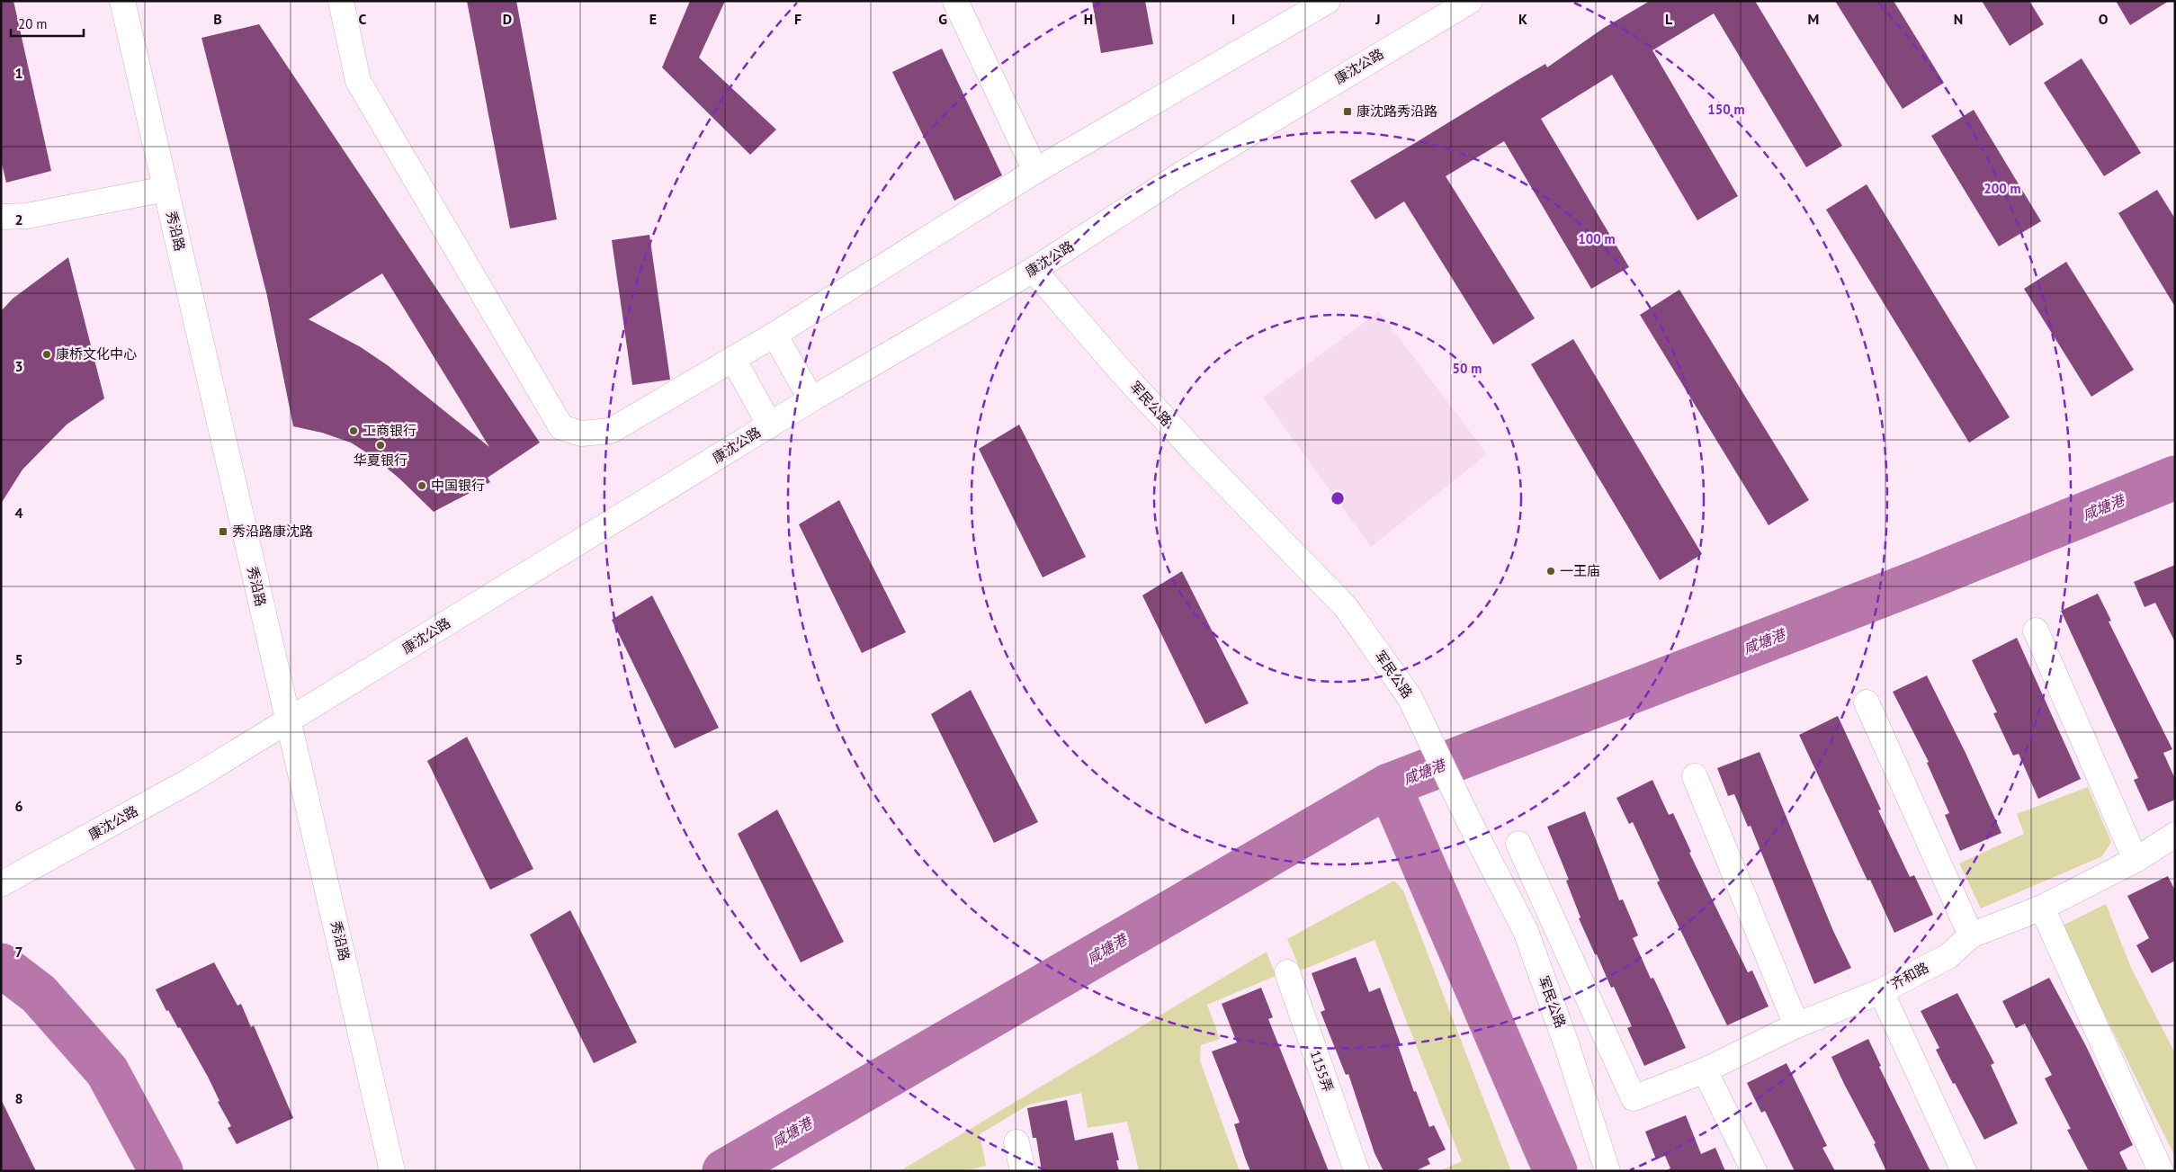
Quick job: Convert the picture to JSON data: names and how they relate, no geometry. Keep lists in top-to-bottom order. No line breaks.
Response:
{"streets":{"street":["康沈公路","秀沿路","军民公路","齐和路","1155弄"]},"crossings":[["康沈公路","秀沿路"],["康沈公路","军民公路"]],"water":["咸塘港"],"places":{"transit":["康沈路秀沿路","秀沿路康沈路"],"other":["康桥文化中心","工商银行","华夏银行","中国银行","一王庙"]},"scale_bar":"20 m","grid":{"columns":["B","C","D","E","F","G","H","I","J","K","L","M","N","O"],"rows":["1","2","3","4","5","6","7","8"]},"rings":["150 m","200 m","100 m","50 m"]}
